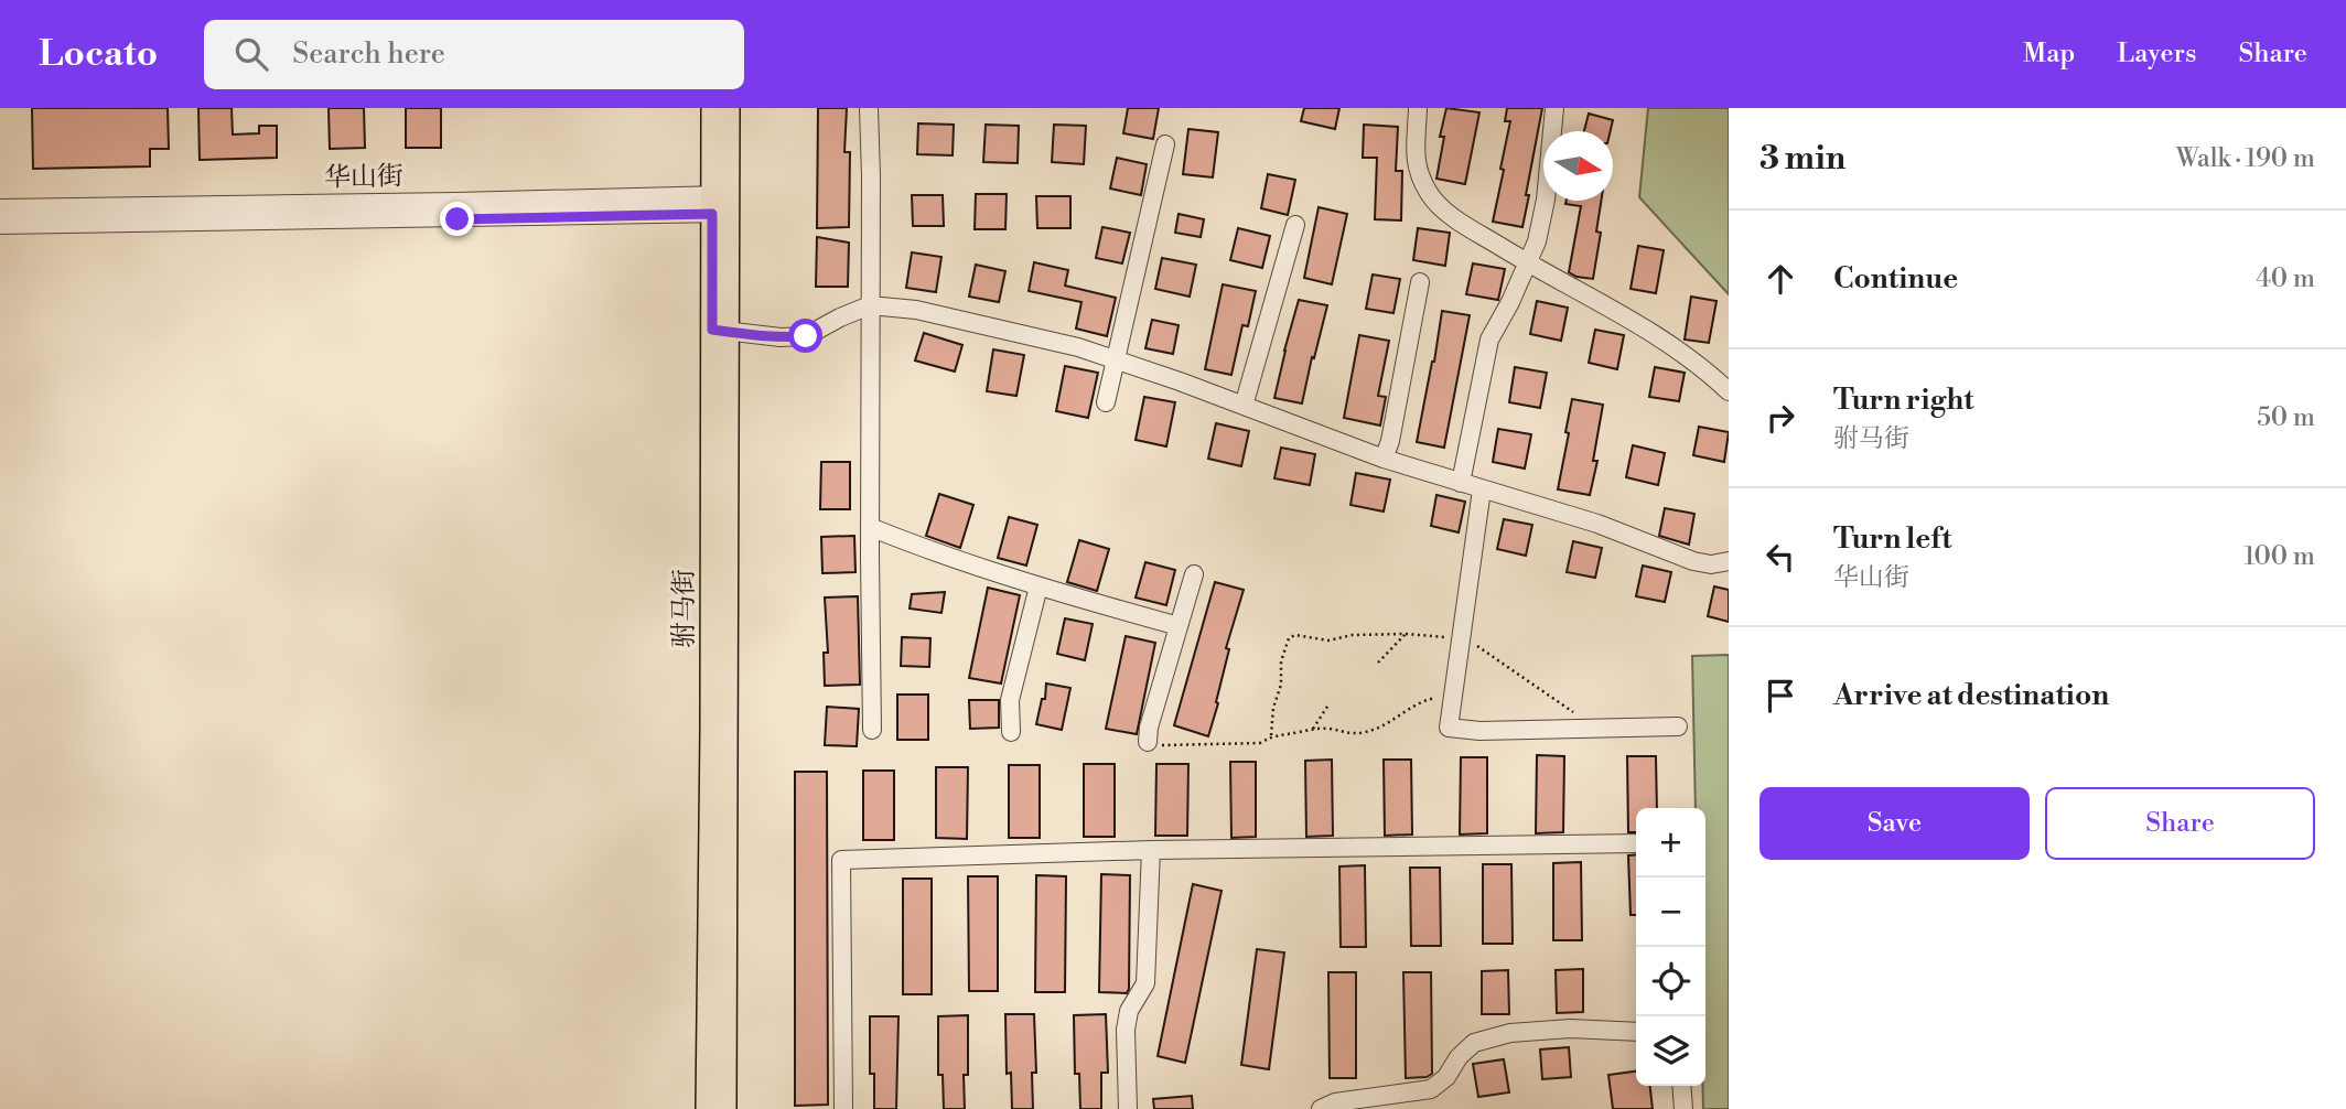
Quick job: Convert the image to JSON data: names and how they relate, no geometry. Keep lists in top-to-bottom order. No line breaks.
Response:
{"streets":{"main road":["驸马街"],"street":["华山街"]},"crossings":[["华山街","驸马街"]],"north":"right","page":{"header":"Locato","search":"Search here","nav":["Map","Layers","Share"],"heading":["3 min","Walk · 190 m"],"list":[["Continue","40 m"],["Turn right","驸马街","50 m"],["Turn left","华山街","100 m"],"Arrive at destination"],"buttons":["Save","Share"],"map_buttons":["+","−"]}}
